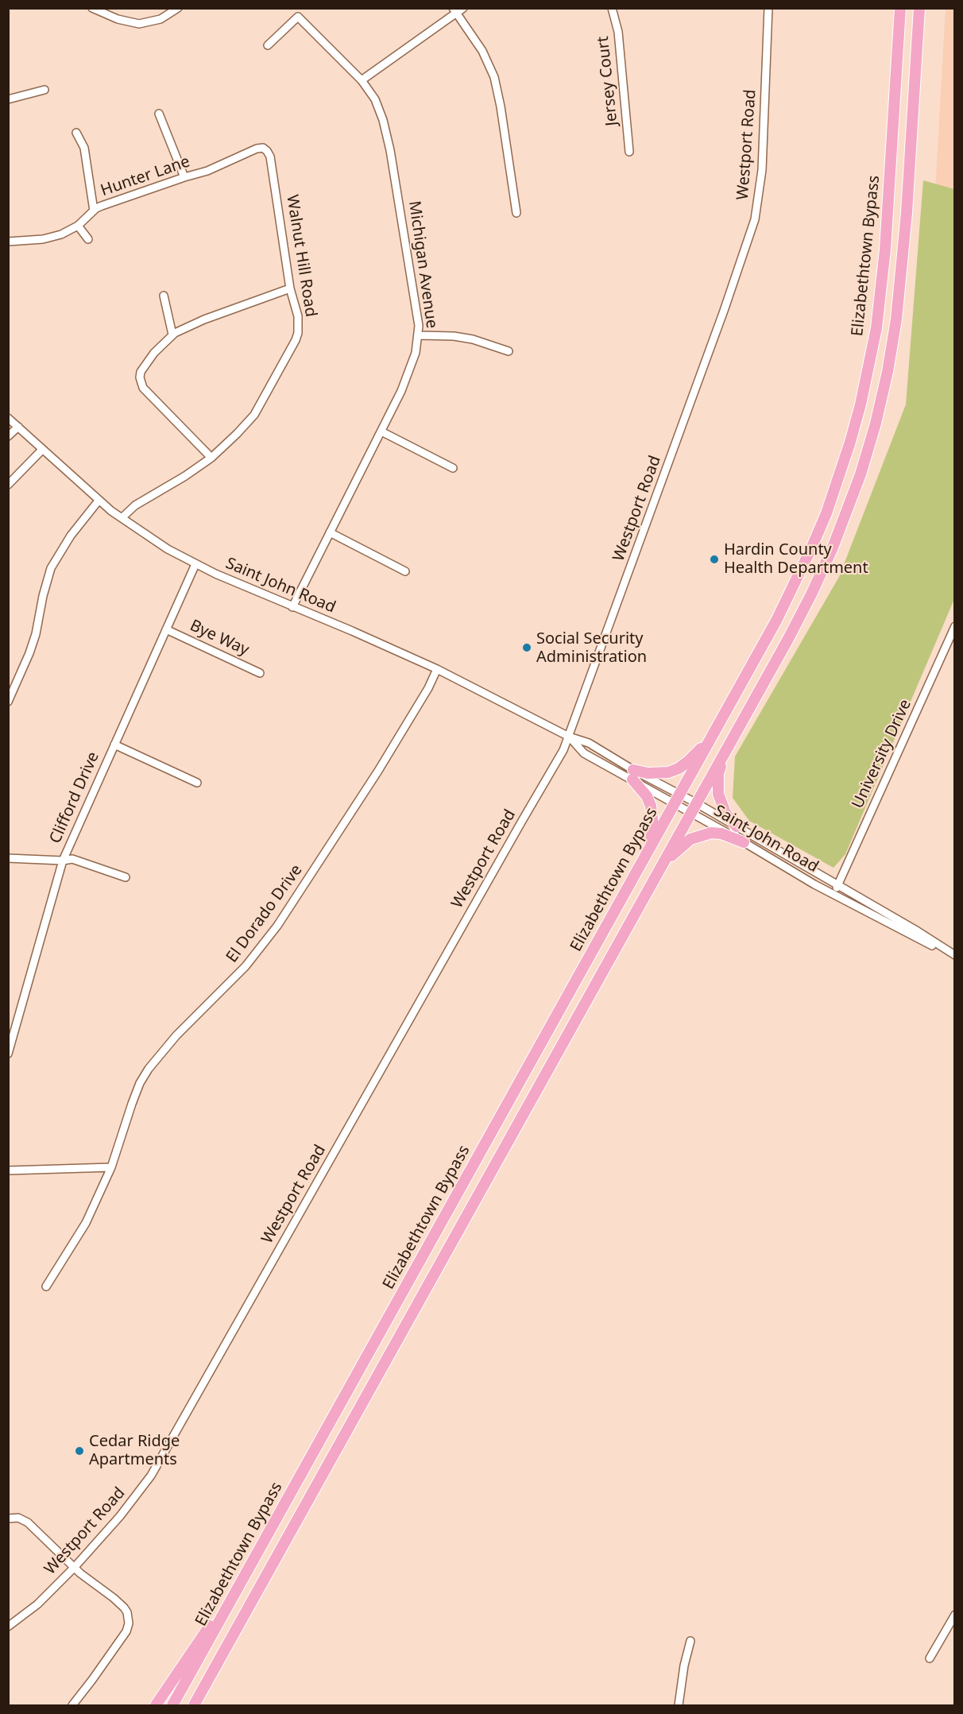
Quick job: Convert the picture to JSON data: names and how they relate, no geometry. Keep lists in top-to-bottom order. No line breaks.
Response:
{"streets":{"highway":["Elizabethtown Bypass"],"street":["Jersey Court","Westport Road","Hunter Lane","Walnut Hill Road","Michigan Avenue","Saint John Road","Bye Way","University Drive","Clifford Drive","El Dorado Drive"]},"crossings":[["Westport Road","Saint John Road"],["Hunter Lane","Walnut Hill Road"],["Walnut Hill Road","Saint John Road"],["Elizabethtown Bypass","Saint John Road"],["Michigan Avenue","Saint John Road"],["Saint John Road","University Drive"],["Saint John Road","Clifford Drive"],["Saint John Road","El Dorado Drive"],["Bye Way","Clifford Drive"]],"places":["Hardin County Health Department","Social Security Administration","Cedar Ridge Apartments"]}
